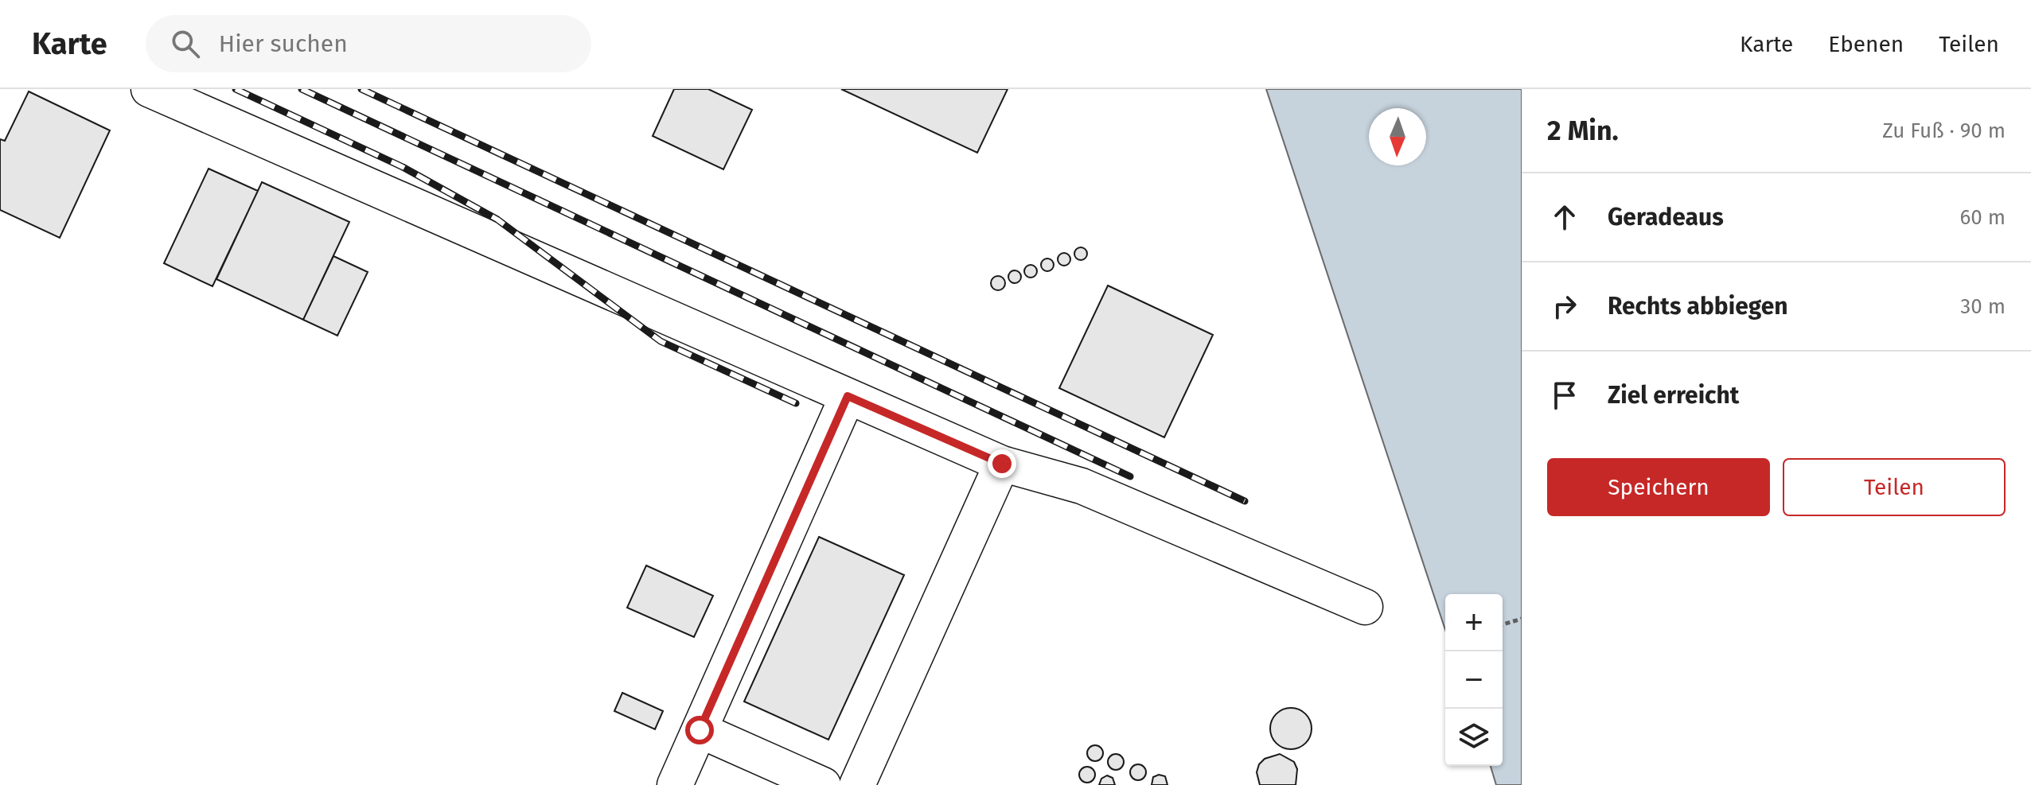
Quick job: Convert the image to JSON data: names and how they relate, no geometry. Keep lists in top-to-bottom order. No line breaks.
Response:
{"north":"bottom","page":{"header":"Karte","search":"Hier suchen","nav":["Karte","Ebenen","Teilen"],"heading":["2 Min.","Zu Fuß · 90 m"],"list":[["Geradeaus","60 m"],["Rechts abbiegen","30 m"],"Ziel erreicht"],"buttons":["Speichern","Teilen"],"map_buttons":["+","−"]}}
